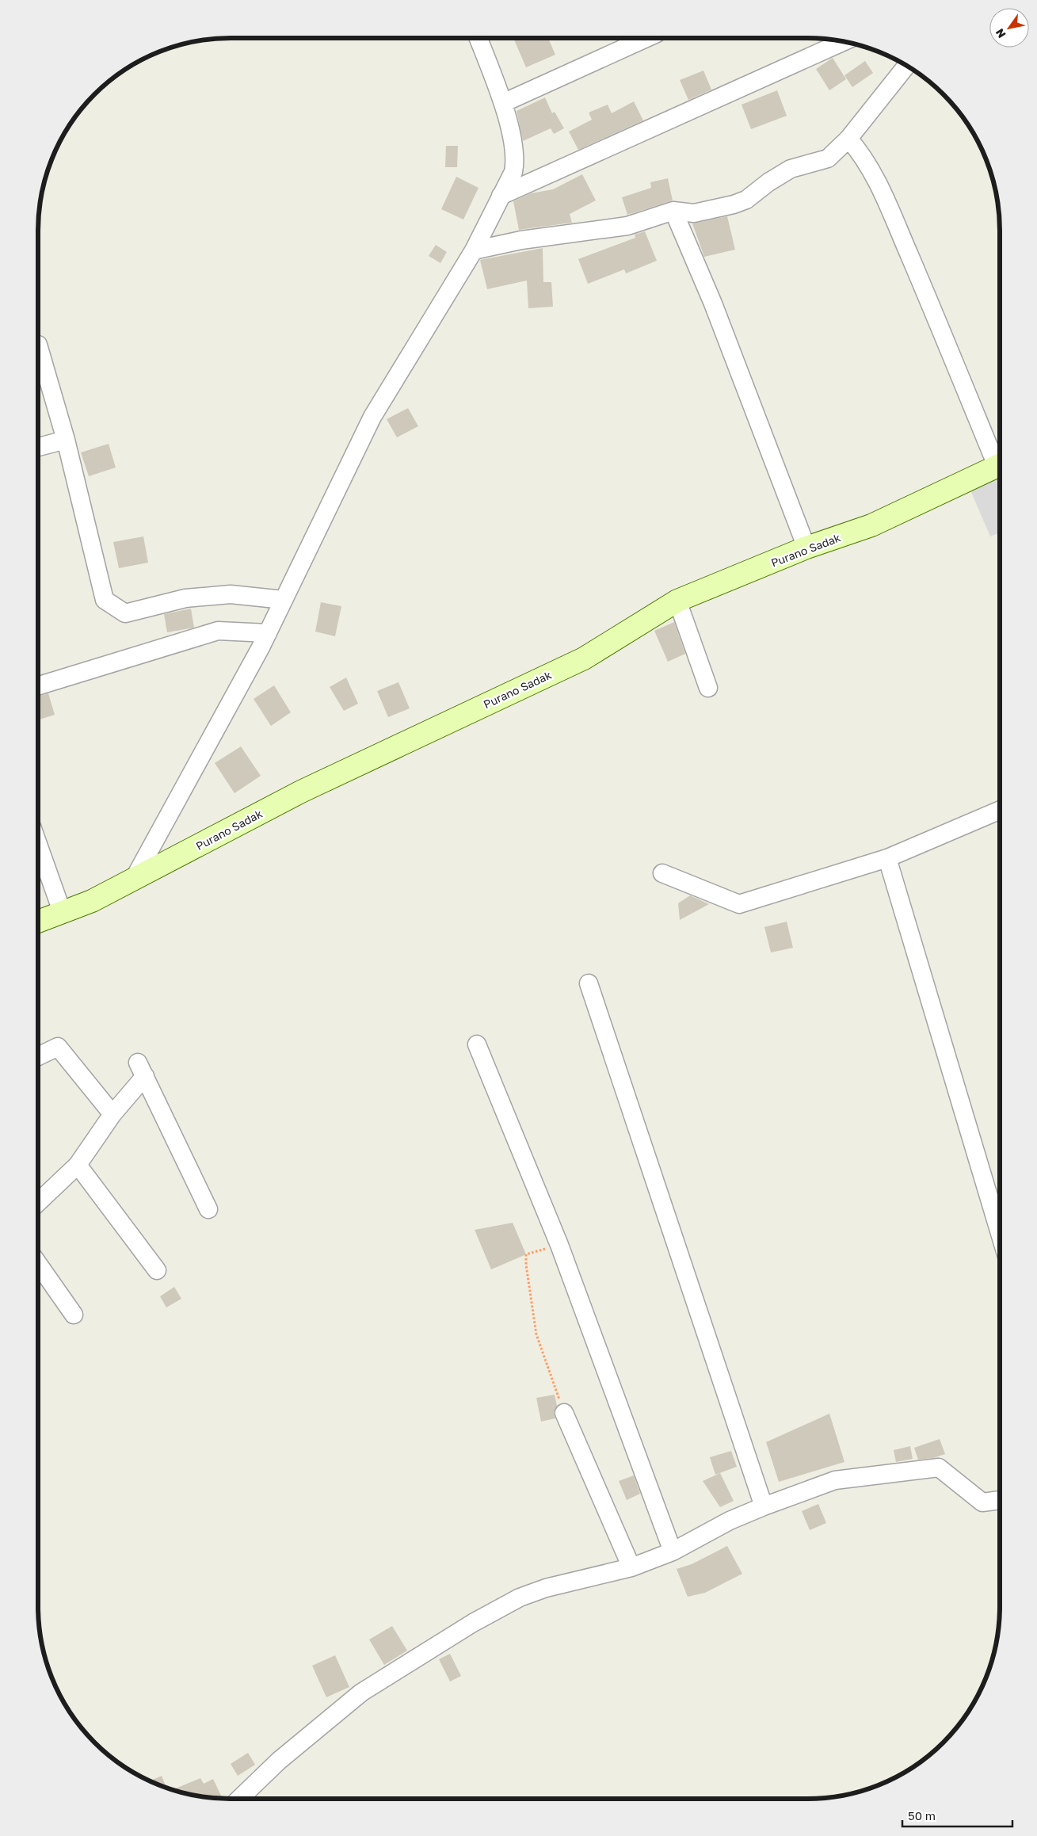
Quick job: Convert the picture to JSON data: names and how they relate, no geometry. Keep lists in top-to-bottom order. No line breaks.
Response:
{"streets":{"main road":["Purano Sadak"]},"scale_bar":"50 m","north":"bottom left"}
